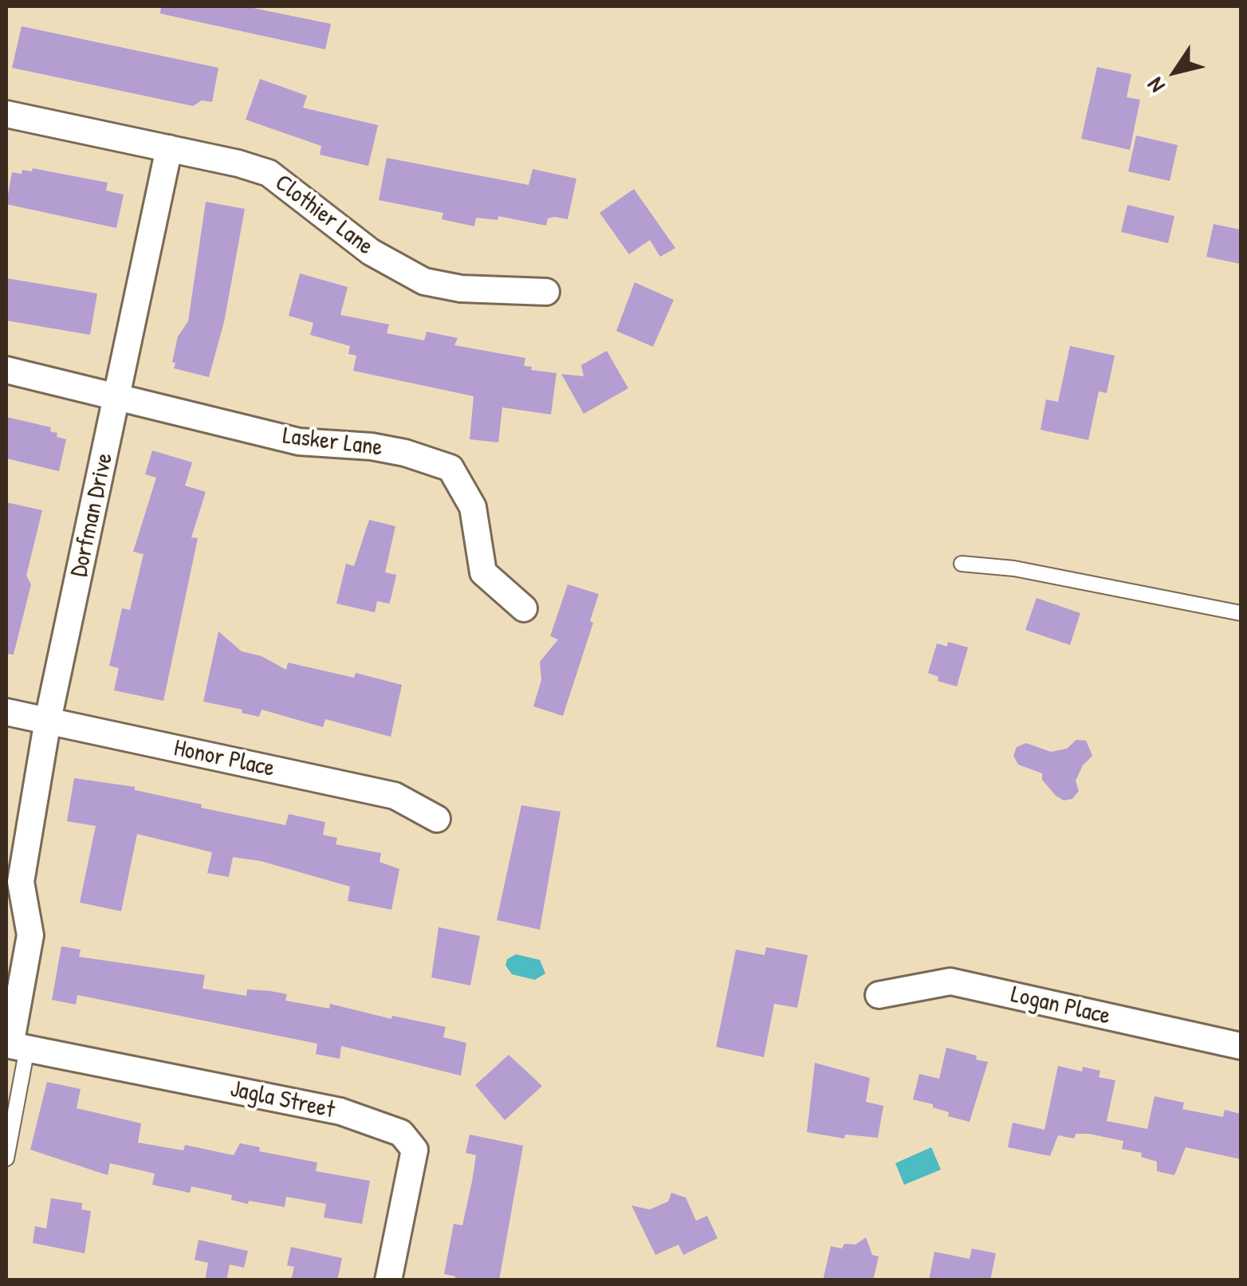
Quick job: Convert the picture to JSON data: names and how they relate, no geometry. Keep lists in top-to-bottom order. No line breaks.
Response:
{"streets":{"street":["Clothier Lane","Lasker Lane","Dorfman Drive","Honor Place","Logan Place","Jagla Street"]},"crossings":[["Clothier Lane","Dorfman Drive"],["Lasker Lane","Dorfman Drive"],["Dorfman Drive","Honor Place"],["Dorfman Drive","Jagla Street"]],"north":"bottom left"}
